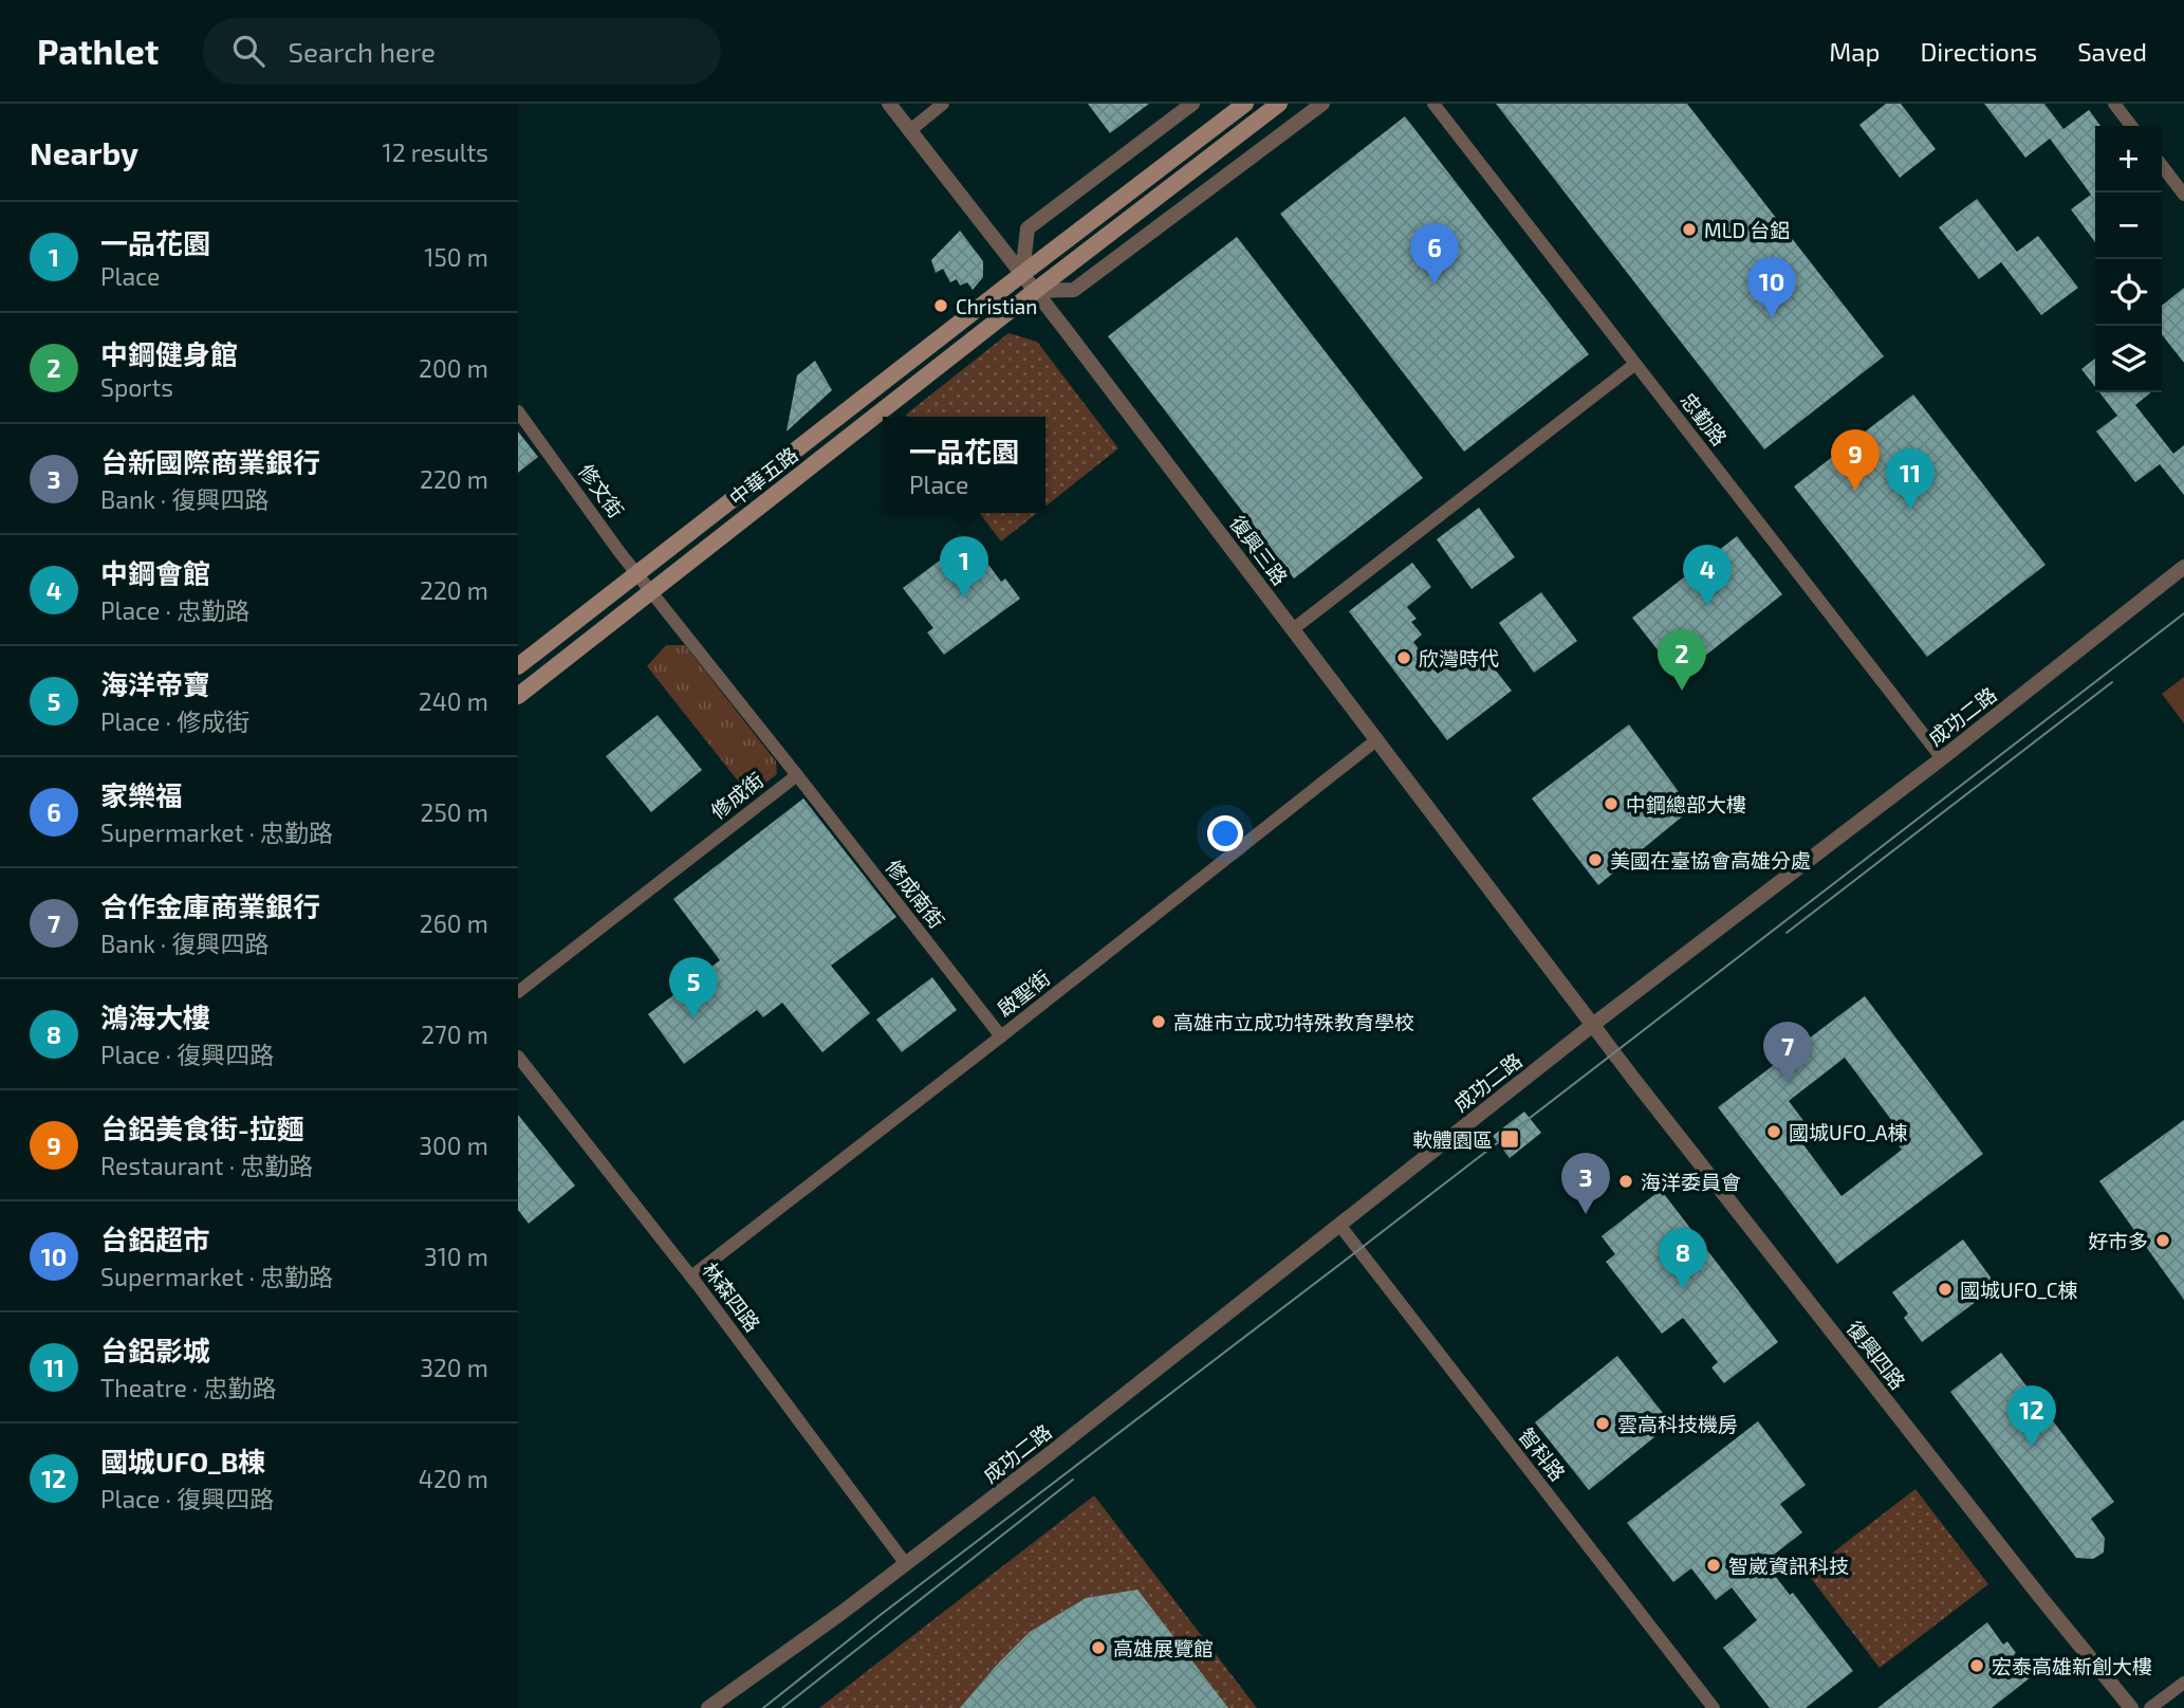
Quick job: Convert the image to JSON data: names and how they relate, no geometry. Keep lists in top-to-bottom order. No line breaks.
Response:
{"streets":{"main road":["中華五路"],"street":["忠勤路","修文街","復興三路","成功二路","修成街","修成南街","啟聖街","林森四路","復興四路","智科路"]},"crossings":[["忠勤路","成功二路"],["中華五路","修文街"],["中華五路","復興三路"],["中華五路","修成街"],["修文街","修成街"],["復興三路","成功二路"],["復興三路","啟聖街"],["復興三路","復興四路"],["成功二路","林森四路"],["成功二路","復興四路"],["成功二路","智科路"],["修成街","修成南街"],["修成南街","啟聖街"],["啟聖街","林森四路"]],"places":{"other":["MLD 台鋁","Christian","欣灣時代","中鋼總部大樓","美國在臺協會高雄分處","高雄市立成功特殊教育學校","國城UFO_A棟","海洋委員會","好市多","國城UFO_C棟","雲高科技機房","智崴資訊科技","高雄展覽館","宏泰高雄新創大樓"],"transit":["軟體園區"]},"page":{"header":"Pathlet","search":"Search here","nav":["Map","Directions","Saved"],"heading":["Nearby","12 results"],"map_buttons":["+","−"],"list":[{"mark":"1","name":"一品花園","note":"Place","value":"150 m"},{"mark":"2","name":"中鋼健身館","note":"Sports","value":"200 m"},{"mark":"3","name":"台新國際商業銀行","note":"Bank · 復興四路","value":"220 m"},{"mark":"4","name":"中鋼會館","note":"Place · 忠勤路","value":"220 m"},{"mark":"5","name":"海洋帝寶","note":"Place · 修成街","value":"240 m"},{"mark":"6","name":"家樂福","note":"Supermarket · 忠勤路","value":"250 m"},{"mark":"7","name":"合作金庫商業銀行","note":"Bank · 復興四路","value":"260 m"},{"mark":"8","name":"鴻海大樓","note":"Place · 復興四路","value":"270 m"},{"mark":"9","name":"台鋁美食街-拉麵","note":"Restaurant · 忠勤路","value":"300 m"},{"mark":"10","name":"台鋁超市","note":"Supermarket · 忠勤路","value":"310 m"},{"mark":"11","name":"台鋁影城","note":"Theatre · 忠勤路","value":"320 m"},{"mark":"12","name":"國城UFO_B棟","note":"Place · 復興四路","value":"420 m"}],"pins":["6","10","9","11","1","4","2","5","7","3","8","12"],"popup":["一品花園","Place"]}}
